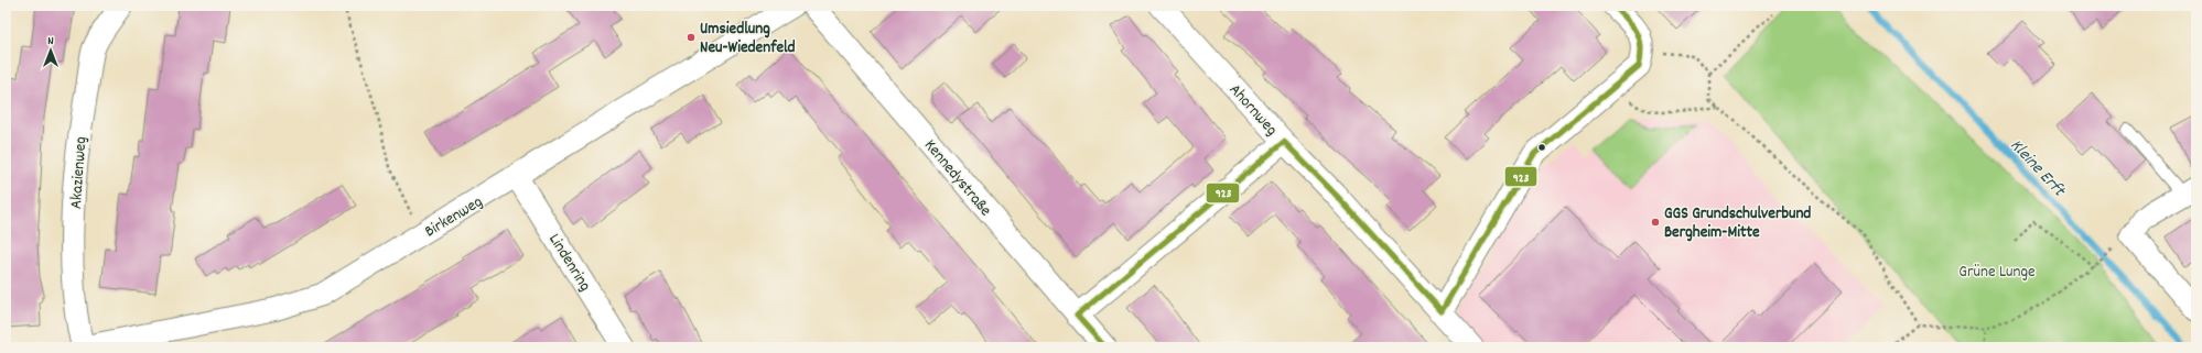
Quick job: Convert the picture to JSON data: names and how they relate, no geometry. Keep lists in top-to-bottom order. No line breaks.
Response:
{"streets":{"street":["Ahornweg","Akazienweg","Kennedystraße","Birkenweg","Lindenring"]},"crossings":[["Akazienweg","Birkenweg"],["Birkenweg","Lindenring"]],"water":["Kleine Erft"],"parks":["Grüne Lunge"],"places":["Umsiedlung Neu-Wiedenfeld","GGS Grundschulverbund Bergheim-Mitte"],"lines":["transit line 923"],"north":"top"}
